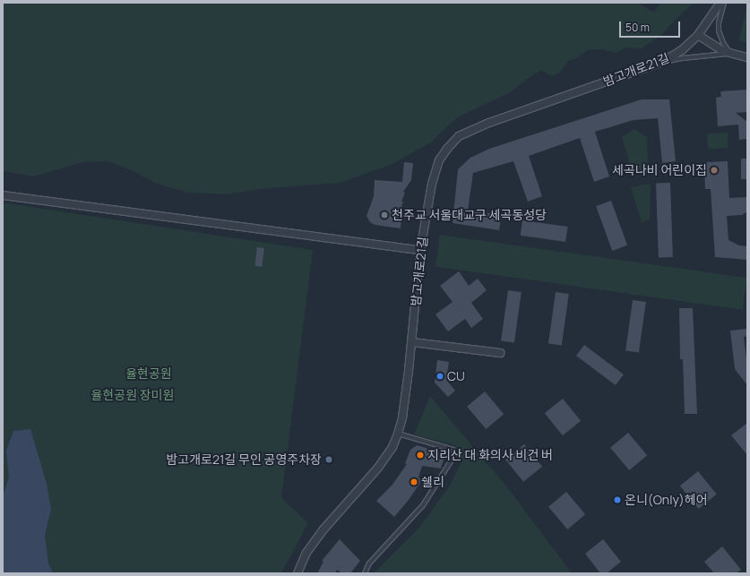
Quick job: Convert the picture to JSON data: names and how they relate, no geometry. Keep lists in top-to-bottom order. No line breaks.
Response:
{"streets":{"street":["밤고개로21길"]},"parks":["율현공원","율현공원 장미원"],"places":["세곡나비 어린이집","천주교 서울대교구 세곡동성당","CU","지리산 대 화의사 비건 버","밤고개로21길 무인 공영주차장","쉘리","온니(Only)헤어"],"scale_bar":"50 m"}
